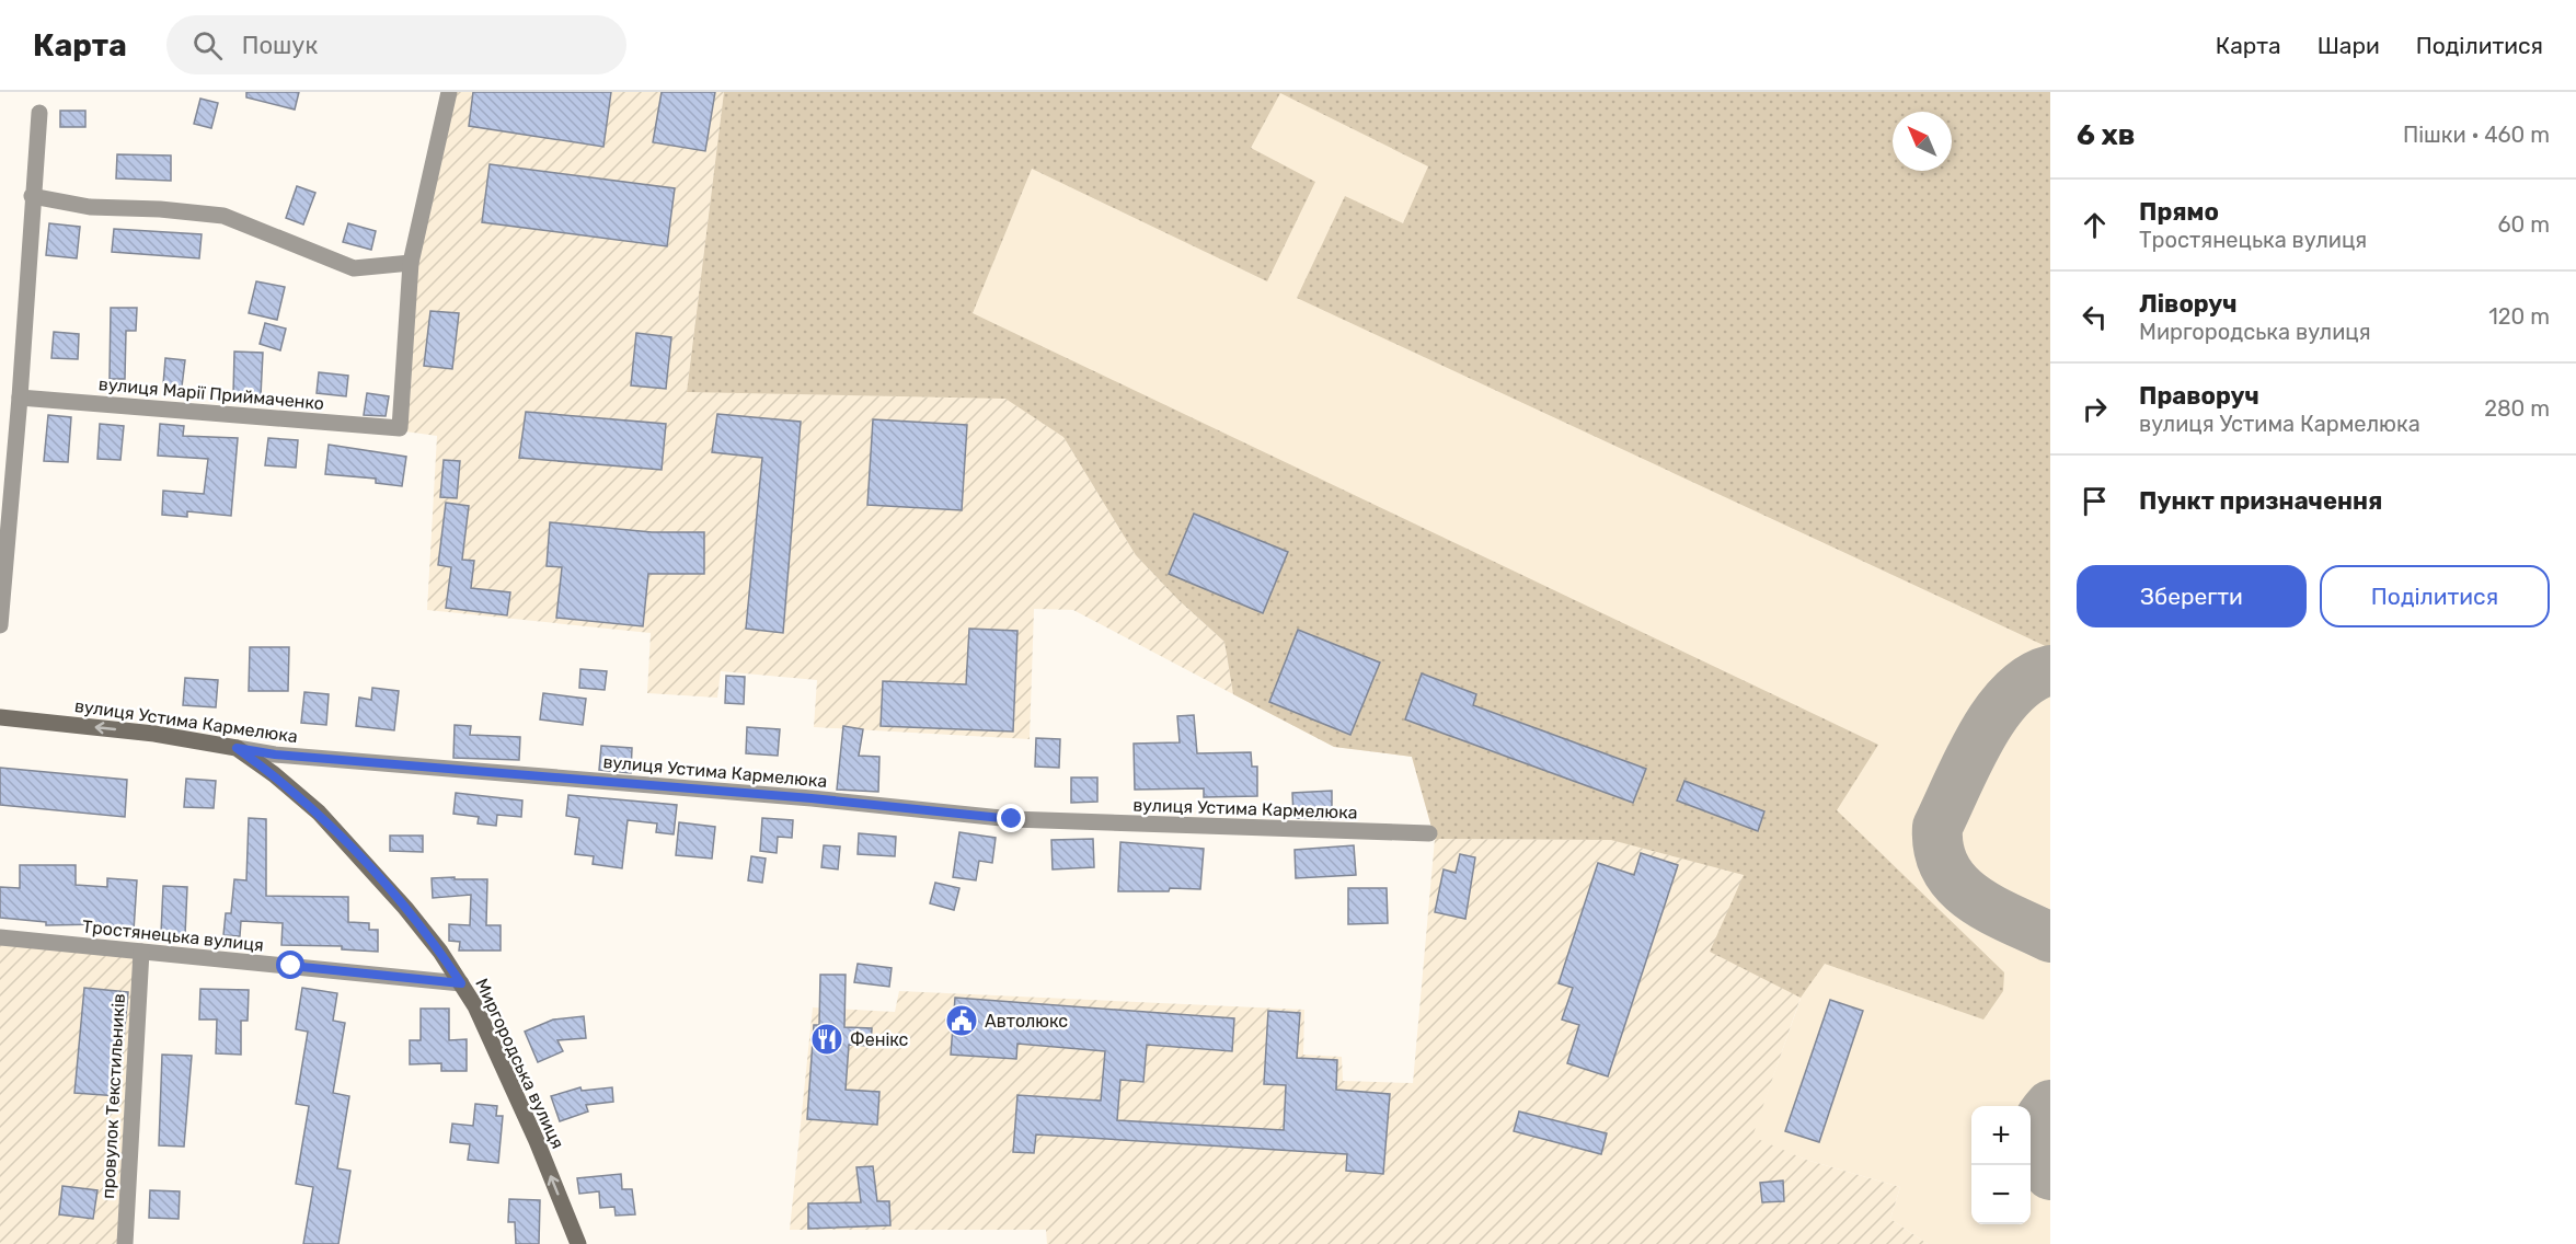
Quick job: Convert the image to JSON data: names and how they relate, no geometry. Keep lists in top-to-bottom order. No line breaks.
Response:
{"streets":{"main road":["вулиця Устима Кармелюка","Миргородська вулиця"],"street":["вулиця Марії Приймаченко","Тростянецька вулиця","провулок Текстильників"]},"crossings":[["вулиця Устима Кармелюка","Миргородська вулиця"],["Тростянецька вулиця","Миргородська вулиця"],["Тростянецька вулиця","провулок Текстильників"]],"one_way":["Миргородська вулиця"],"places":{"public building":["Автолюкс"],"restaurant":["Фенікс"]},"north":"top left","page":{"header":"Карта","search":"Пошук","nav":["Карта","Шари","Поділитися"],"heading":["6 хв","Пішки · 460 m"],"list":[["Прямо","Тростянецька вулиця","60 m"],["Ліворуч","Миргородська вулиця","120 m"],["Праворуч","вулиця Устима Кармелюка","280 m"],"Пункт призначення"],"buttons":["Зберегти","Поділитися"],"map_buttons":["+","−"]}}
